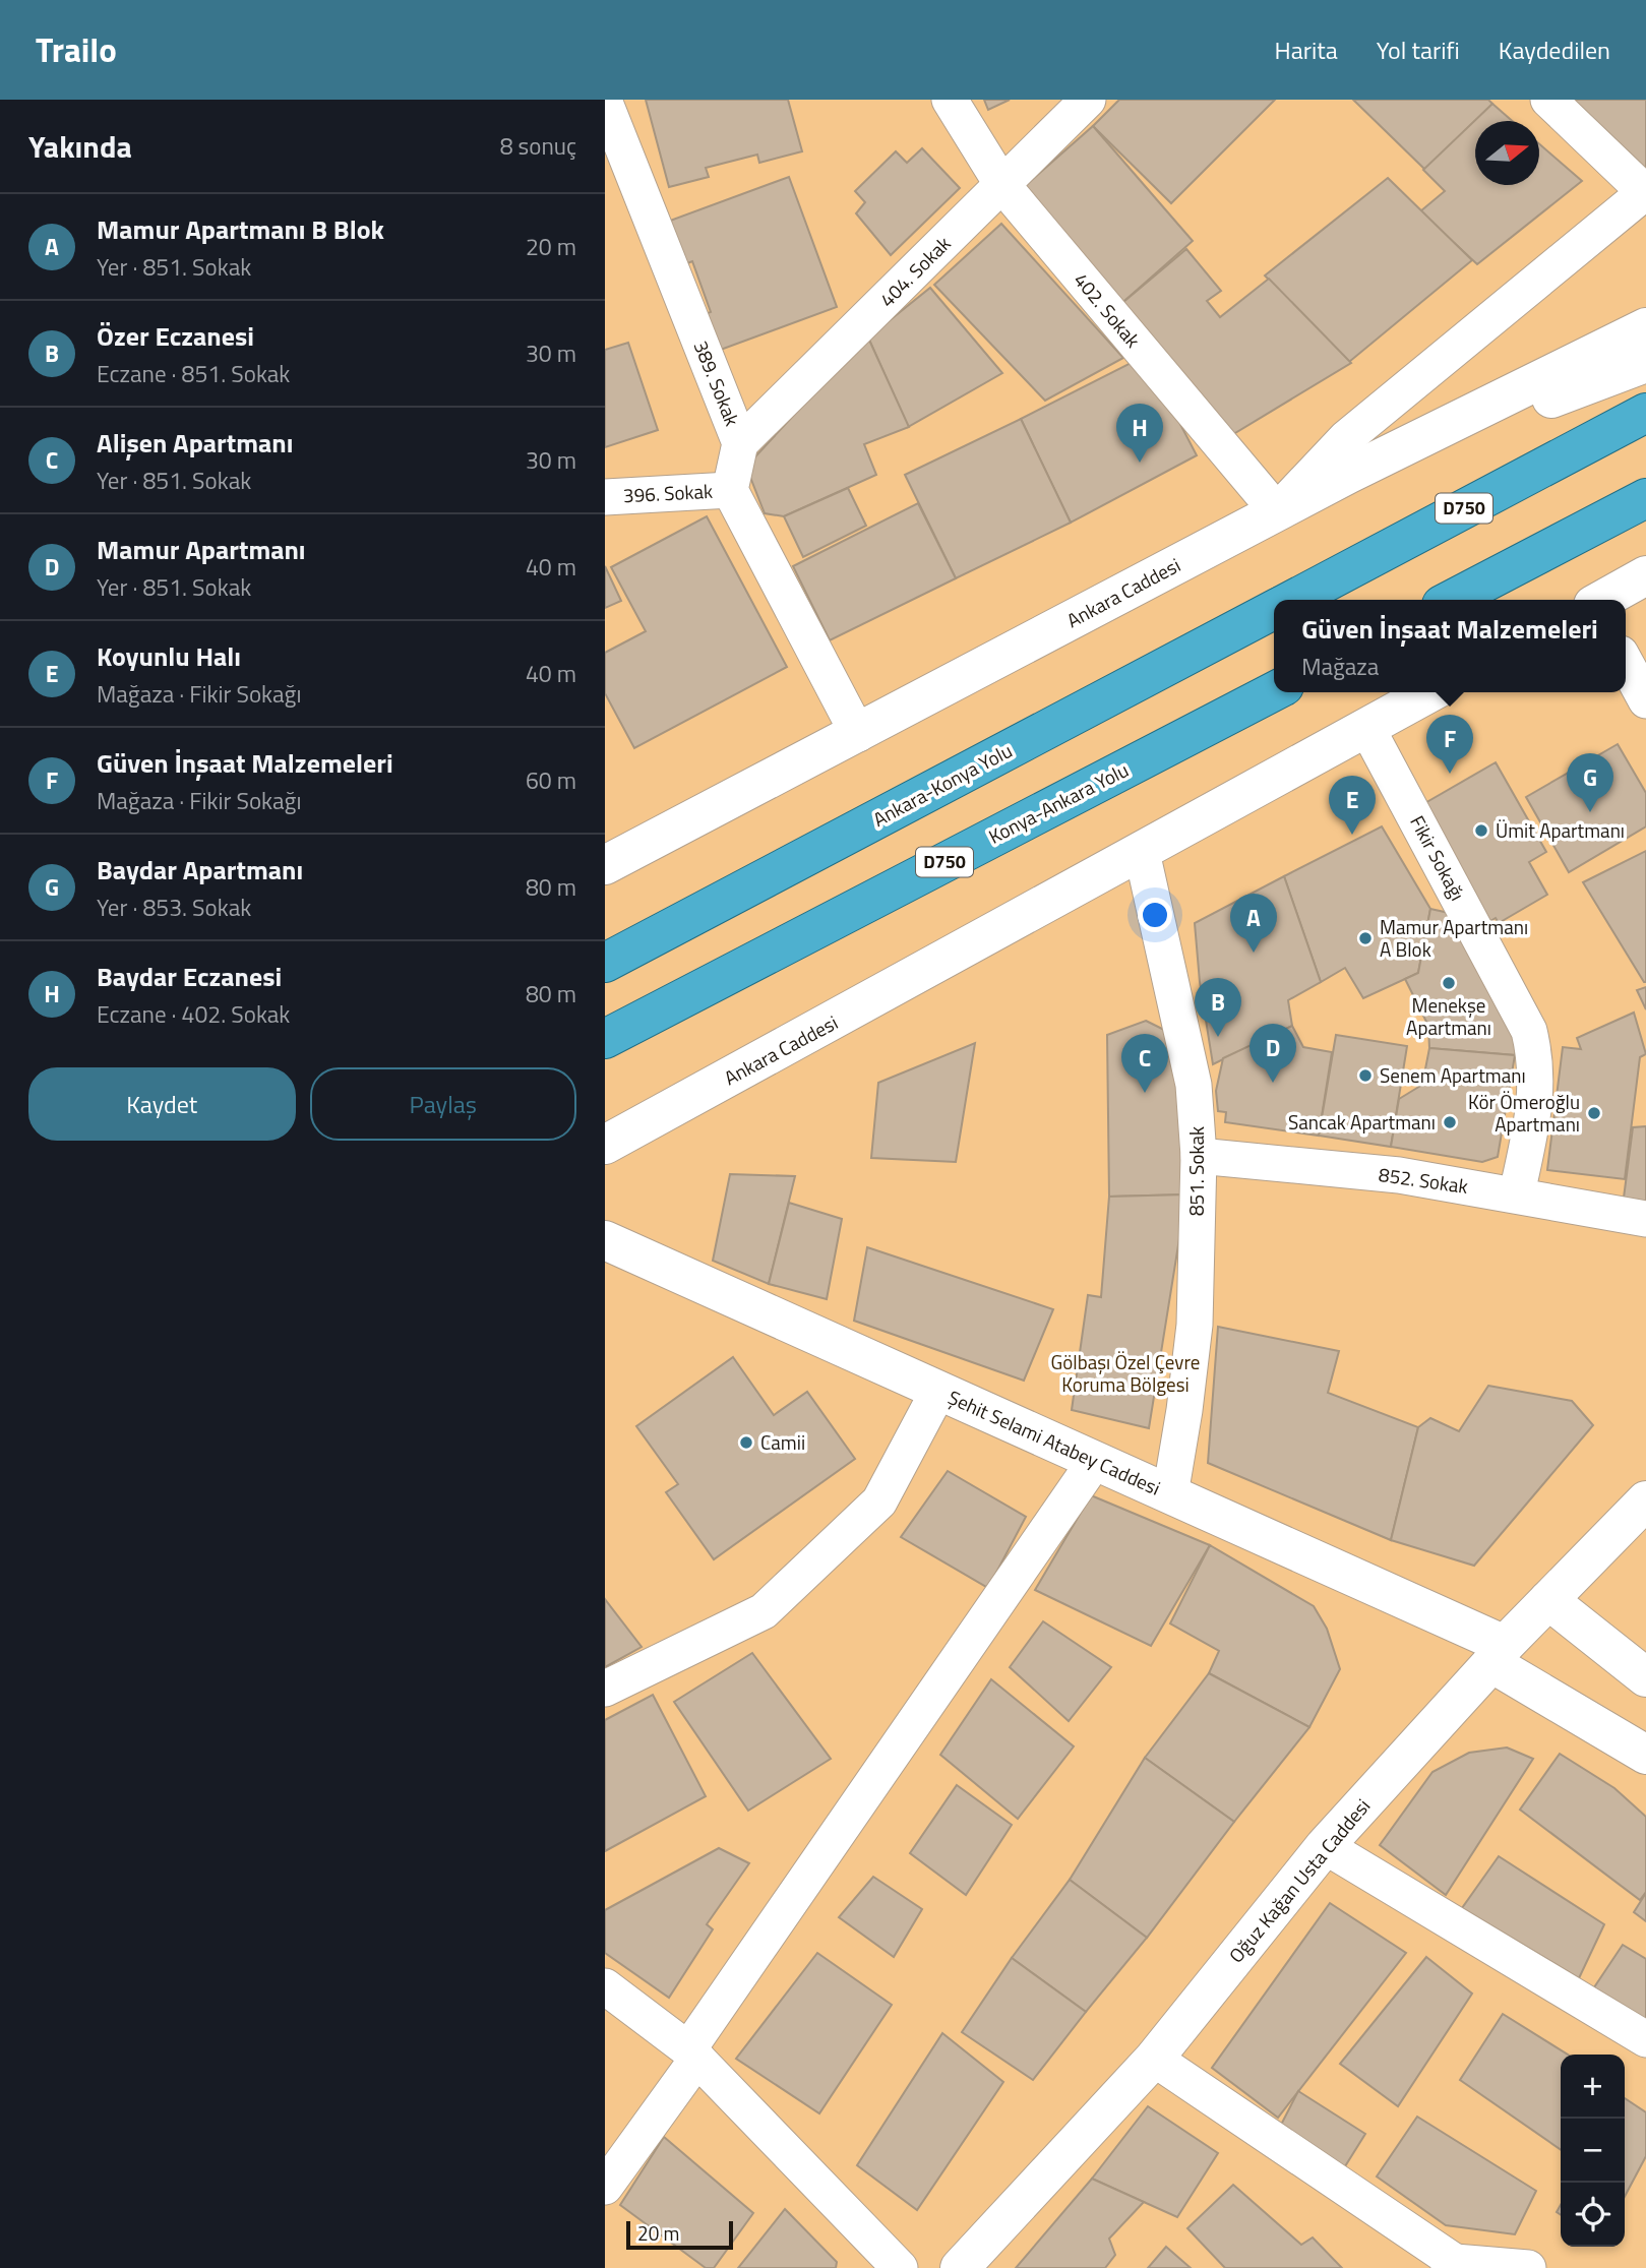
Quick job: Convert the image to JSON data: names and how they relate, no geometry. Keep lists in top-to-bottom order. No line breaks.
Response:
{"streets":{"highway":["D750","Ankara-Konya Yolu","Konya-Ankara Yolu"],"street":["404. Sokak","402. Sokak","389. Sokak","396. Sokak","Ankara Caddesi","Fikir Sokağı","851. Sokak","852. Sokak","Şehit Selami Atabey Caddesi","Oğuz Kağan Usta Caddesi"]},"crossings":[["404. Sokak","402. Sokak"],["404. Sokak","389. Sokak"],["402. Sokak","Ankara Caddesi"],["389. Sokak","396. Sokak"],["Ankara Caddesi","Fikir Sokağı"],["Ankara Caddesi","851. Sokak"],["Fikir Sokağı","852. Sokak"],["851. Sokak","852. Sokak"],["851. Sokak","Şehit Selami Atabey Caddesi"],["Şehit Selami Atabey Caddesi","Oğuz Kağan Usta Caddesi"]],"parks":["Gölbaşı Özel Çevre Koruma Bölgesi"],"places":["Ümit Apartmanı","Mamur Apartmanı A Blok","Menekşe Apartmanı","Senem Apartmanı","Kör Ömeroğlu Apartmanı","Sancak Apartmanı","Camii"],"scale_bar":"20 m","north":"right","page":{"header":"Trailo","nav":["Harita","Yol tarifi","Kaydedilen"],"heading":["Yakında","8 sonuç"],"list":[{"mark":"A","name":"Mamur Apartmanı B Blok","note":"Yer · 851. Sokak","value":"20 m"},{"mark":"B","name":"Özer Eczanesi","note":"Eczane · 851. Sokak","value":"30 m"},{"mark":"C","name":"Alişen Apartmanı","note":"Yer · 851. Sokak","value":"30 m"},{"mark":"D","name":"Mamur Apartmanı","note":"Yer · 851. Sokak","value":"40 m"},{"mark":"E","name":"Koyunlu Halı","note":"Mağaza · Fikir Sokağı","value":"40 m"},{"mark":"F","name":"Güven İnşaat Malzemeleri","note":"Mağaza · Fikir Sokağı","value":"60 m"},{"mark":"G","name":"Baydar Apartmanı","note":"Yer · 853. Sokak","value":"80 m"},{"mark":"H","name":"Baydar Eczanesi","note":"Eczane · 402. Sokak","value":"80 m"}],"pins":["H","F","G","E","A","B","D","C"],"popup":["Güven İnşaat Malzemeleri","Mağaza"],"buttons":["Kaydet","Paylaş"],"map_buttons":["+","−"],"scale":"20 m"}}
